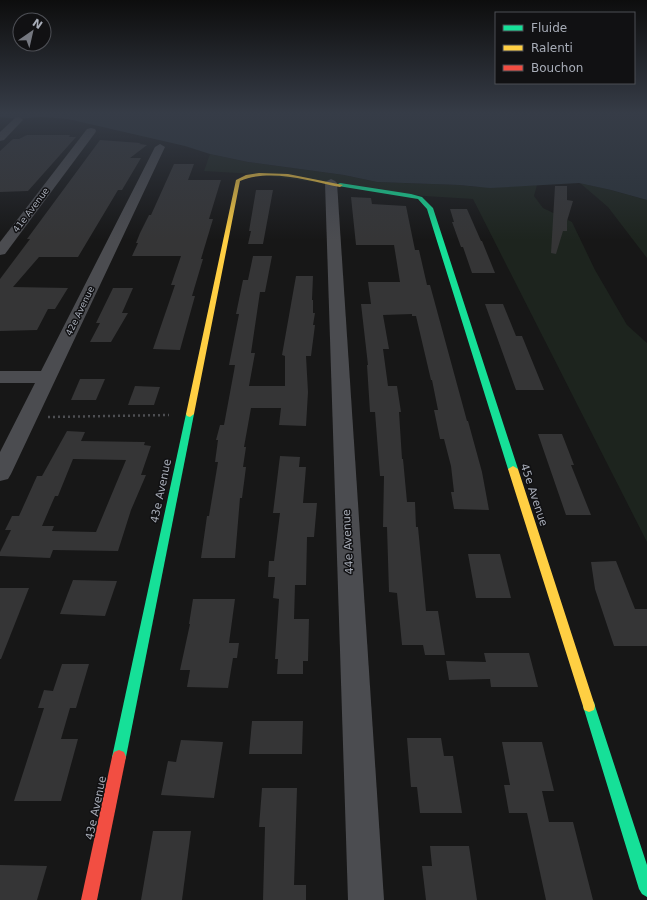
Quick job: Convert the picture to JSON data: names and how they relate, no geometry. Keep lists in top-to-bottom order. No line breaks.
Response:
{"streets":{"street":["41e Avenue","42e Avenue","43e Avenue","45e Avenue","44e Avenue"]},"crossings":[["43e Avenue","45e Avenue"],["43e Avenue","44e Avenue"],["45e Avenue","44e Avenue"]],"legend":["Fluide","Ralenti","Bouchon"],"north":"top right"}
